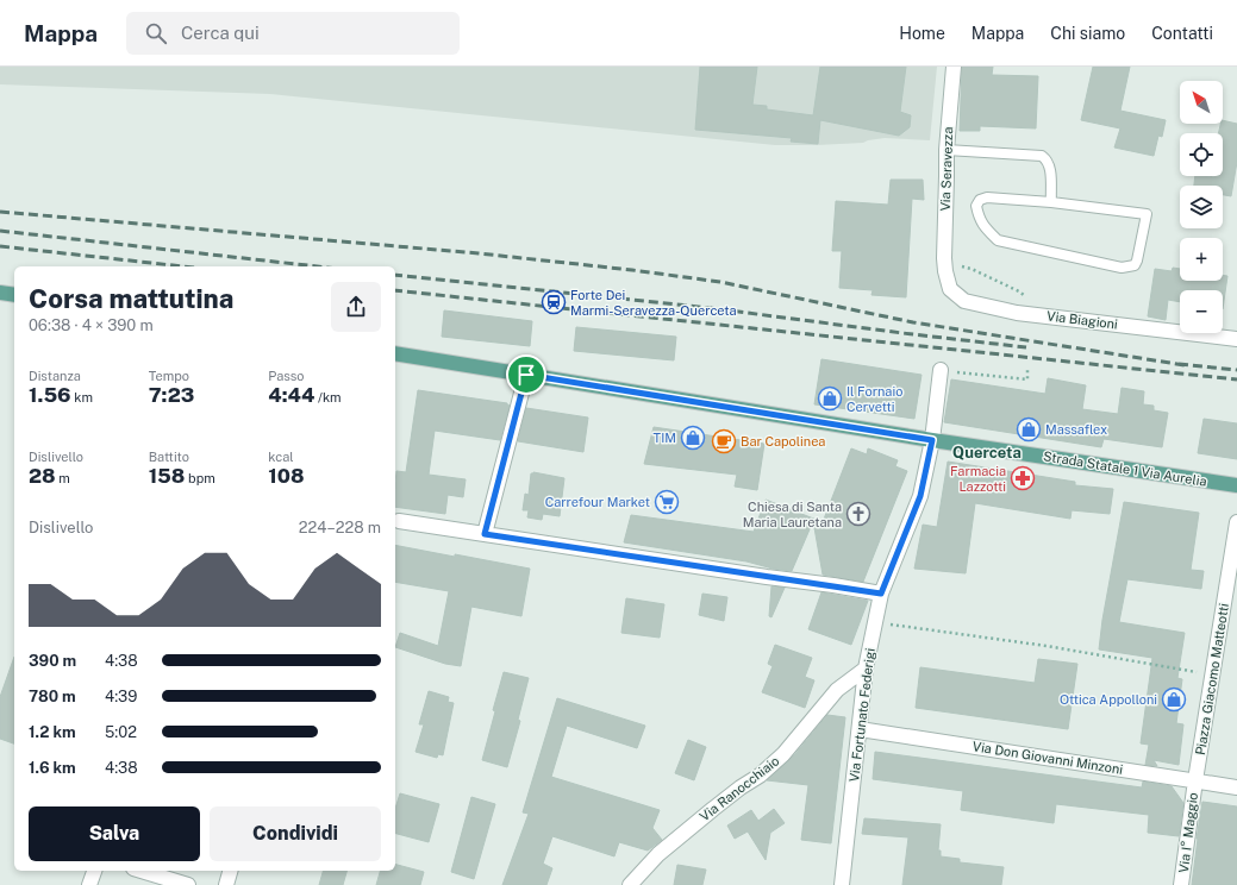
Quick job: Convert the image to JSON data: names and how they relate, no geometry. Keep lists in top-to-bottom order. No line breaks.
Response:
{"streets":{"main road":["Strada Statale 1 Via Aurelia"],"street":["Via Seravezza","Via Biagioni","Piazza Giacomo Matteotti","Via Fortunato Federigi","Via Don Giovanni Minzoni","Via Ranocchiaio","Via I° Maggio"]},"crossings":[["Via Seravezza","Via Biagioni"],["Strada Statale 1 Via Aurelia","Via Fortunato Federigi"],["Piazza Giacomo Matteotti","Via Don Giovanni Minzoni"],["Piazza Giacomo Matteotti","Via I° Maggio"],["Via Fortunato Federigi","Via Don Giovanni Minzoni"],["Via Fortunato Federigi","Via Ranocchiaio"],["Via Don Giovanni Minzoni","Via I° Maggio"]],"districts":["Querceta"],"places":{"station":["Forte Dei Marmi-Seravezza-Querceta"],"shop":["Il Fornaio Cervetti","Massaflex","TIM","Ottica Appolloni"],"cafe":["Bar Capolinea"],"pharmacy":["Farmacia Lazzotti"],"supermarket":["Carrefour Market"],"church":["Chiesa di Santa Maria Lauretana"]},"north":"top left","page":{"header":"Mappa","search":"Cerca qui","nav":["Home","Mappa","Chi siamo","Contatti"],"map_buttons":["+","−"],"heading":["Corsa mattutina","06:38 · 4 × 390 m"],"stats":[["Distanza","1.56 km"],["Tempo","7:23"],["Passo","4:44 /km"],["Dislivello","28 m"],["Battito","158 bpm"],["kcal","108"]],"chart":["Dislivello","224–228 m"],"list":[{"name":"390 m","note":"4:38"},{"name":"780 m","note":"4:39"},{"name":"1.2 km","note":"5:02"},{"name":"1.6 km","note":"4:38"}],"buttons":["Salva","Condividi"]}}
